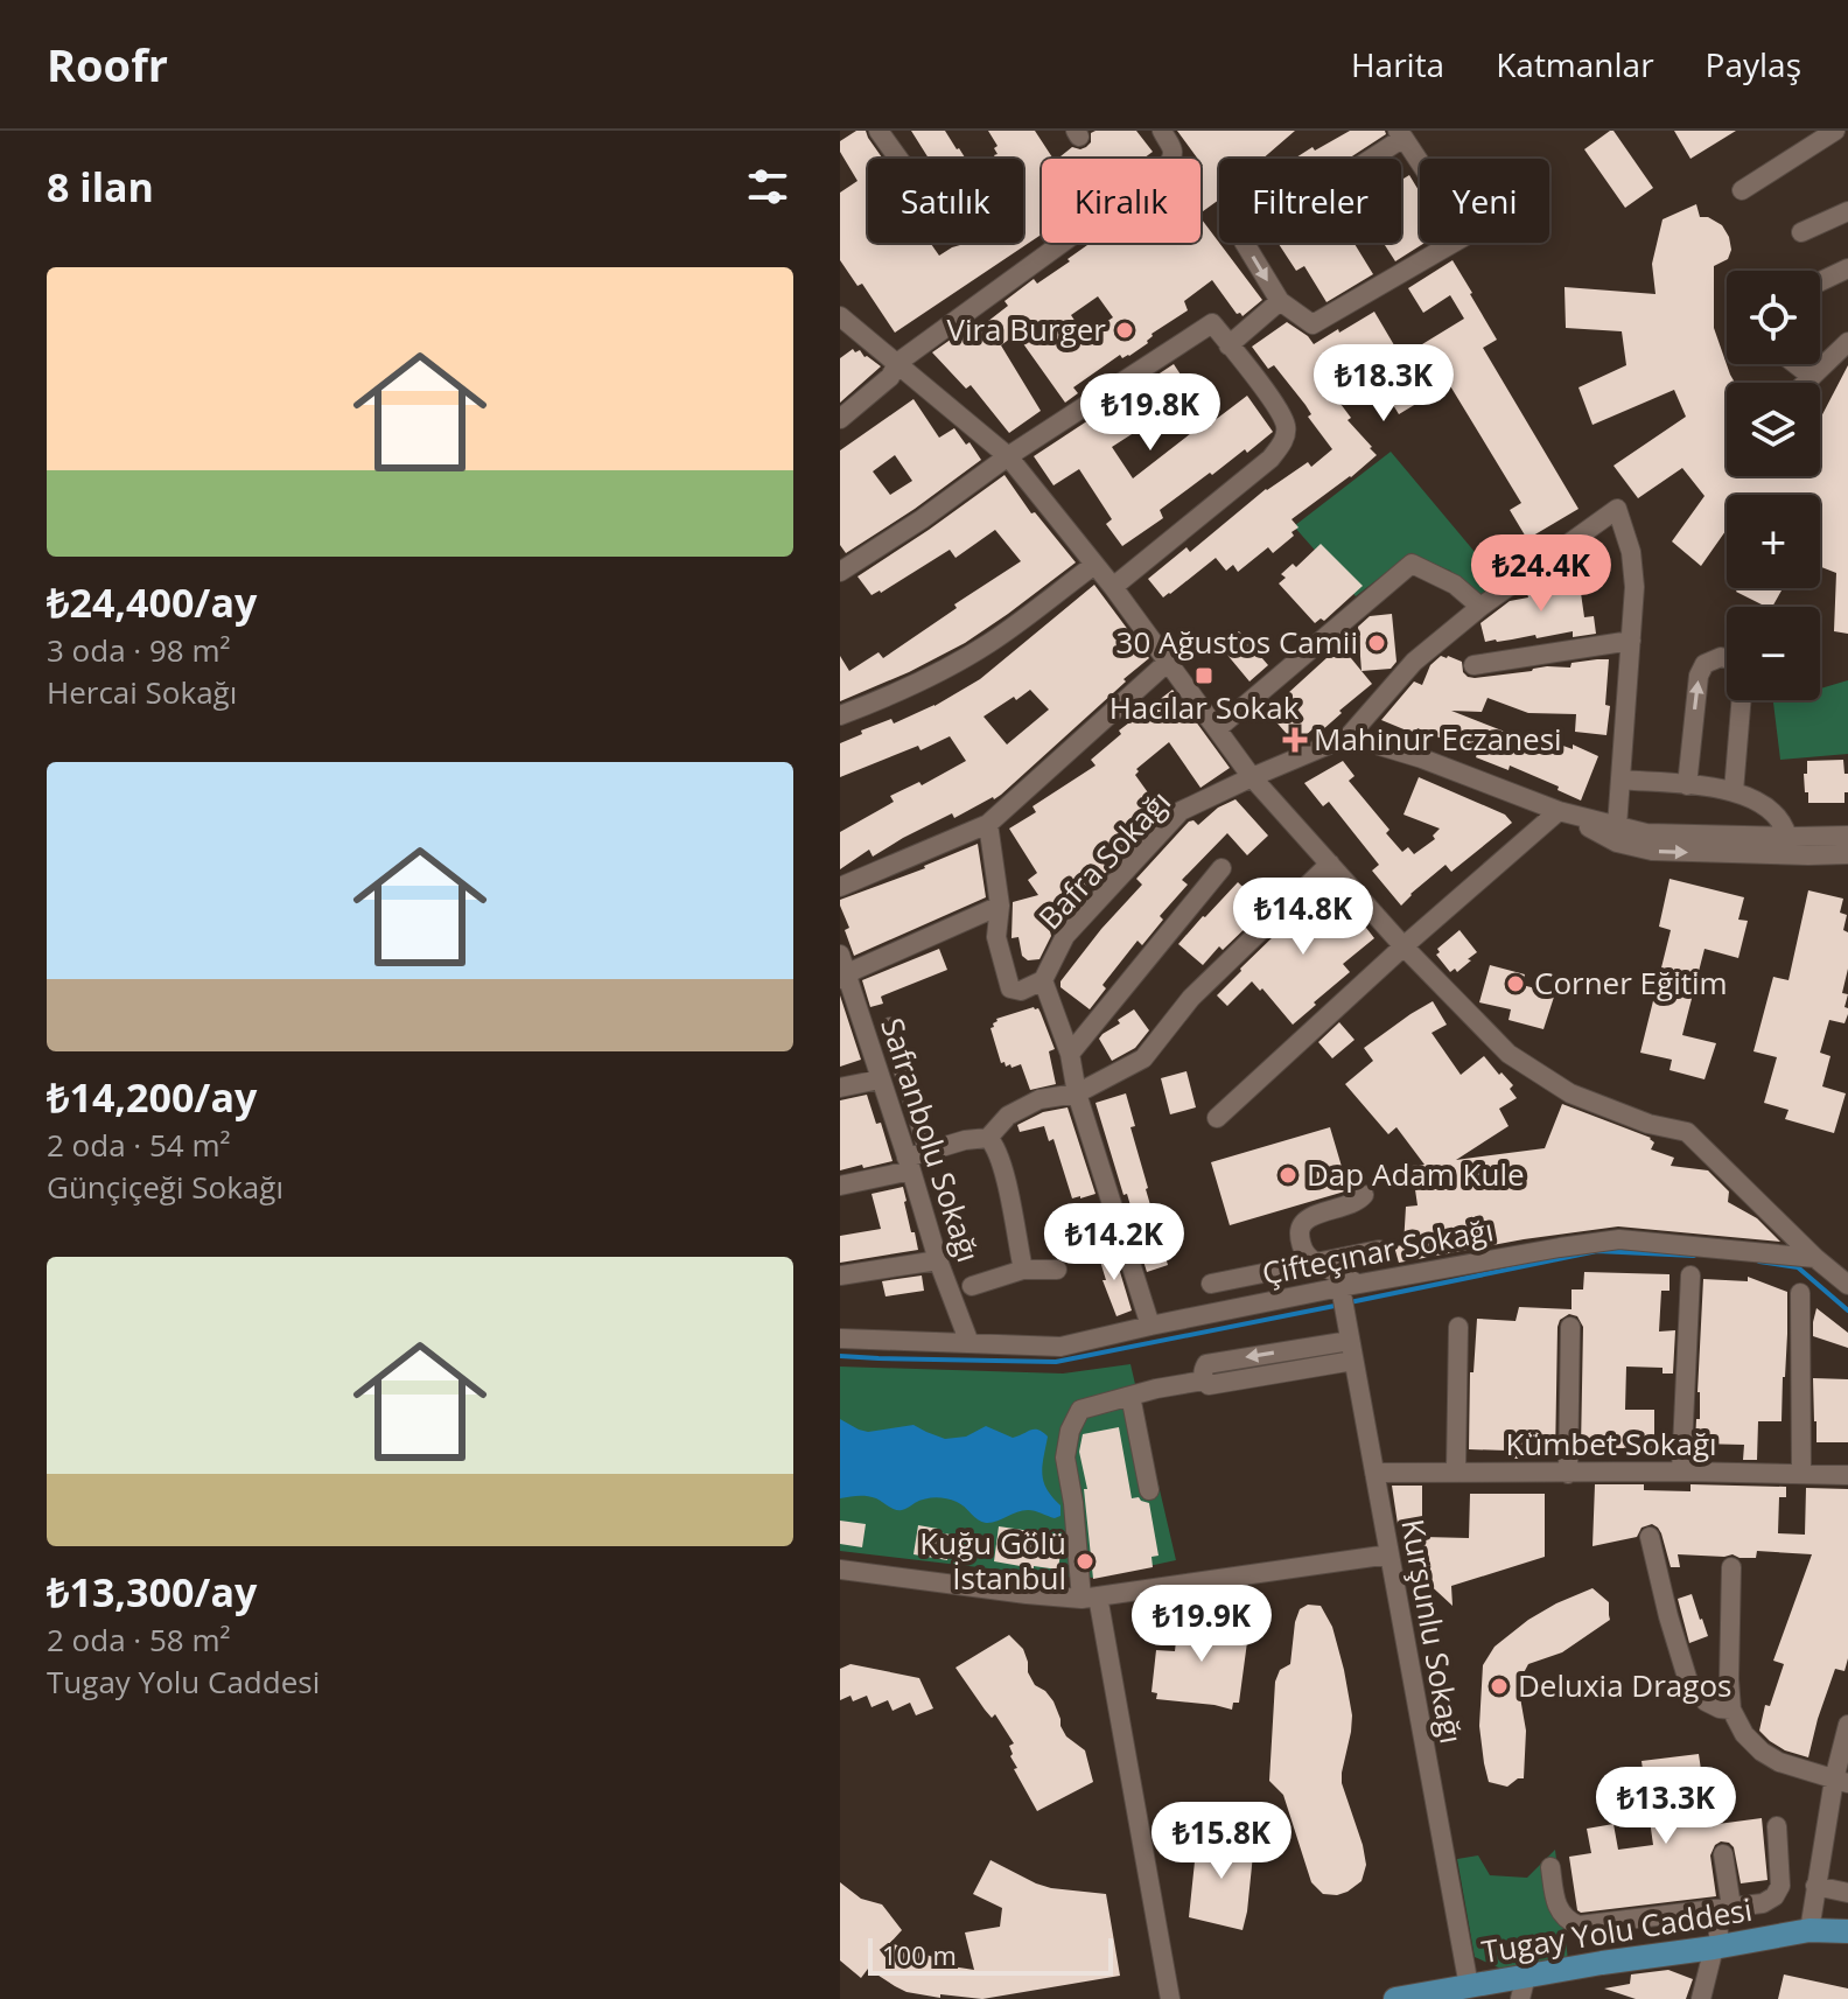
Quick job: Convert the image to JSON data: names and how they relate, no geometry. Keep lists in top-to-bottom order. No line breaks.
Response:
{"streets":{"main road":["Tugay Yolu Caddesi"],"street":["Bafra Sokağı","Safranbolu Sokağı","Çifteçınar Sokağı","Kümbet Sokağı","Kurşunlu Sokağı"]},"crossings":[["Safranbolu Sokağı","Çifteçınar Sokağı"],["Çifteçınar Sokağı","Kurşunlu Sokağı"],["Kümbet Sokağı","Kurşunlu Sokağı"],["Kurşunlu Sokağı","Tugay Yolu Caddesi"]],"places":{"other":["Vira Burger","30 Ağustos Camii","Corner Eğitim","Dap Adam Kule","Kuğu Gölü İstanbul","Deluxia Dragos"],"transit":["Hacılar Sokak"],"health":["Mahinur Eczanesi"]},"scale_bar":"100 m","page":{"header":"Roofr","nav":["Harita","Katmanlar","Paylaş"],"heading":"8 ilan","chip":["Satılık","Kiralık","Filtreler","Yeni"],"list":[{"name":"₺24,400/ay","note":"3 oda · 98 m² · Hercai Sokağı"},{"name":"₺14,200/ay","note":"2 oda · 54 m² · Günçiçeği Sokağı"},{"name":"₺13,300/ay","note":"2 oda · 58 m² · Tugay Yolu Caddesi"}],"map_buttons":["+","−"],"price":["₺18.3K","₺19.8K","₺24.4K","₺14.8K","₺14.2K","₺19.9K","₺13.3K","₺15.8K"],"scale":"100 m"}}
